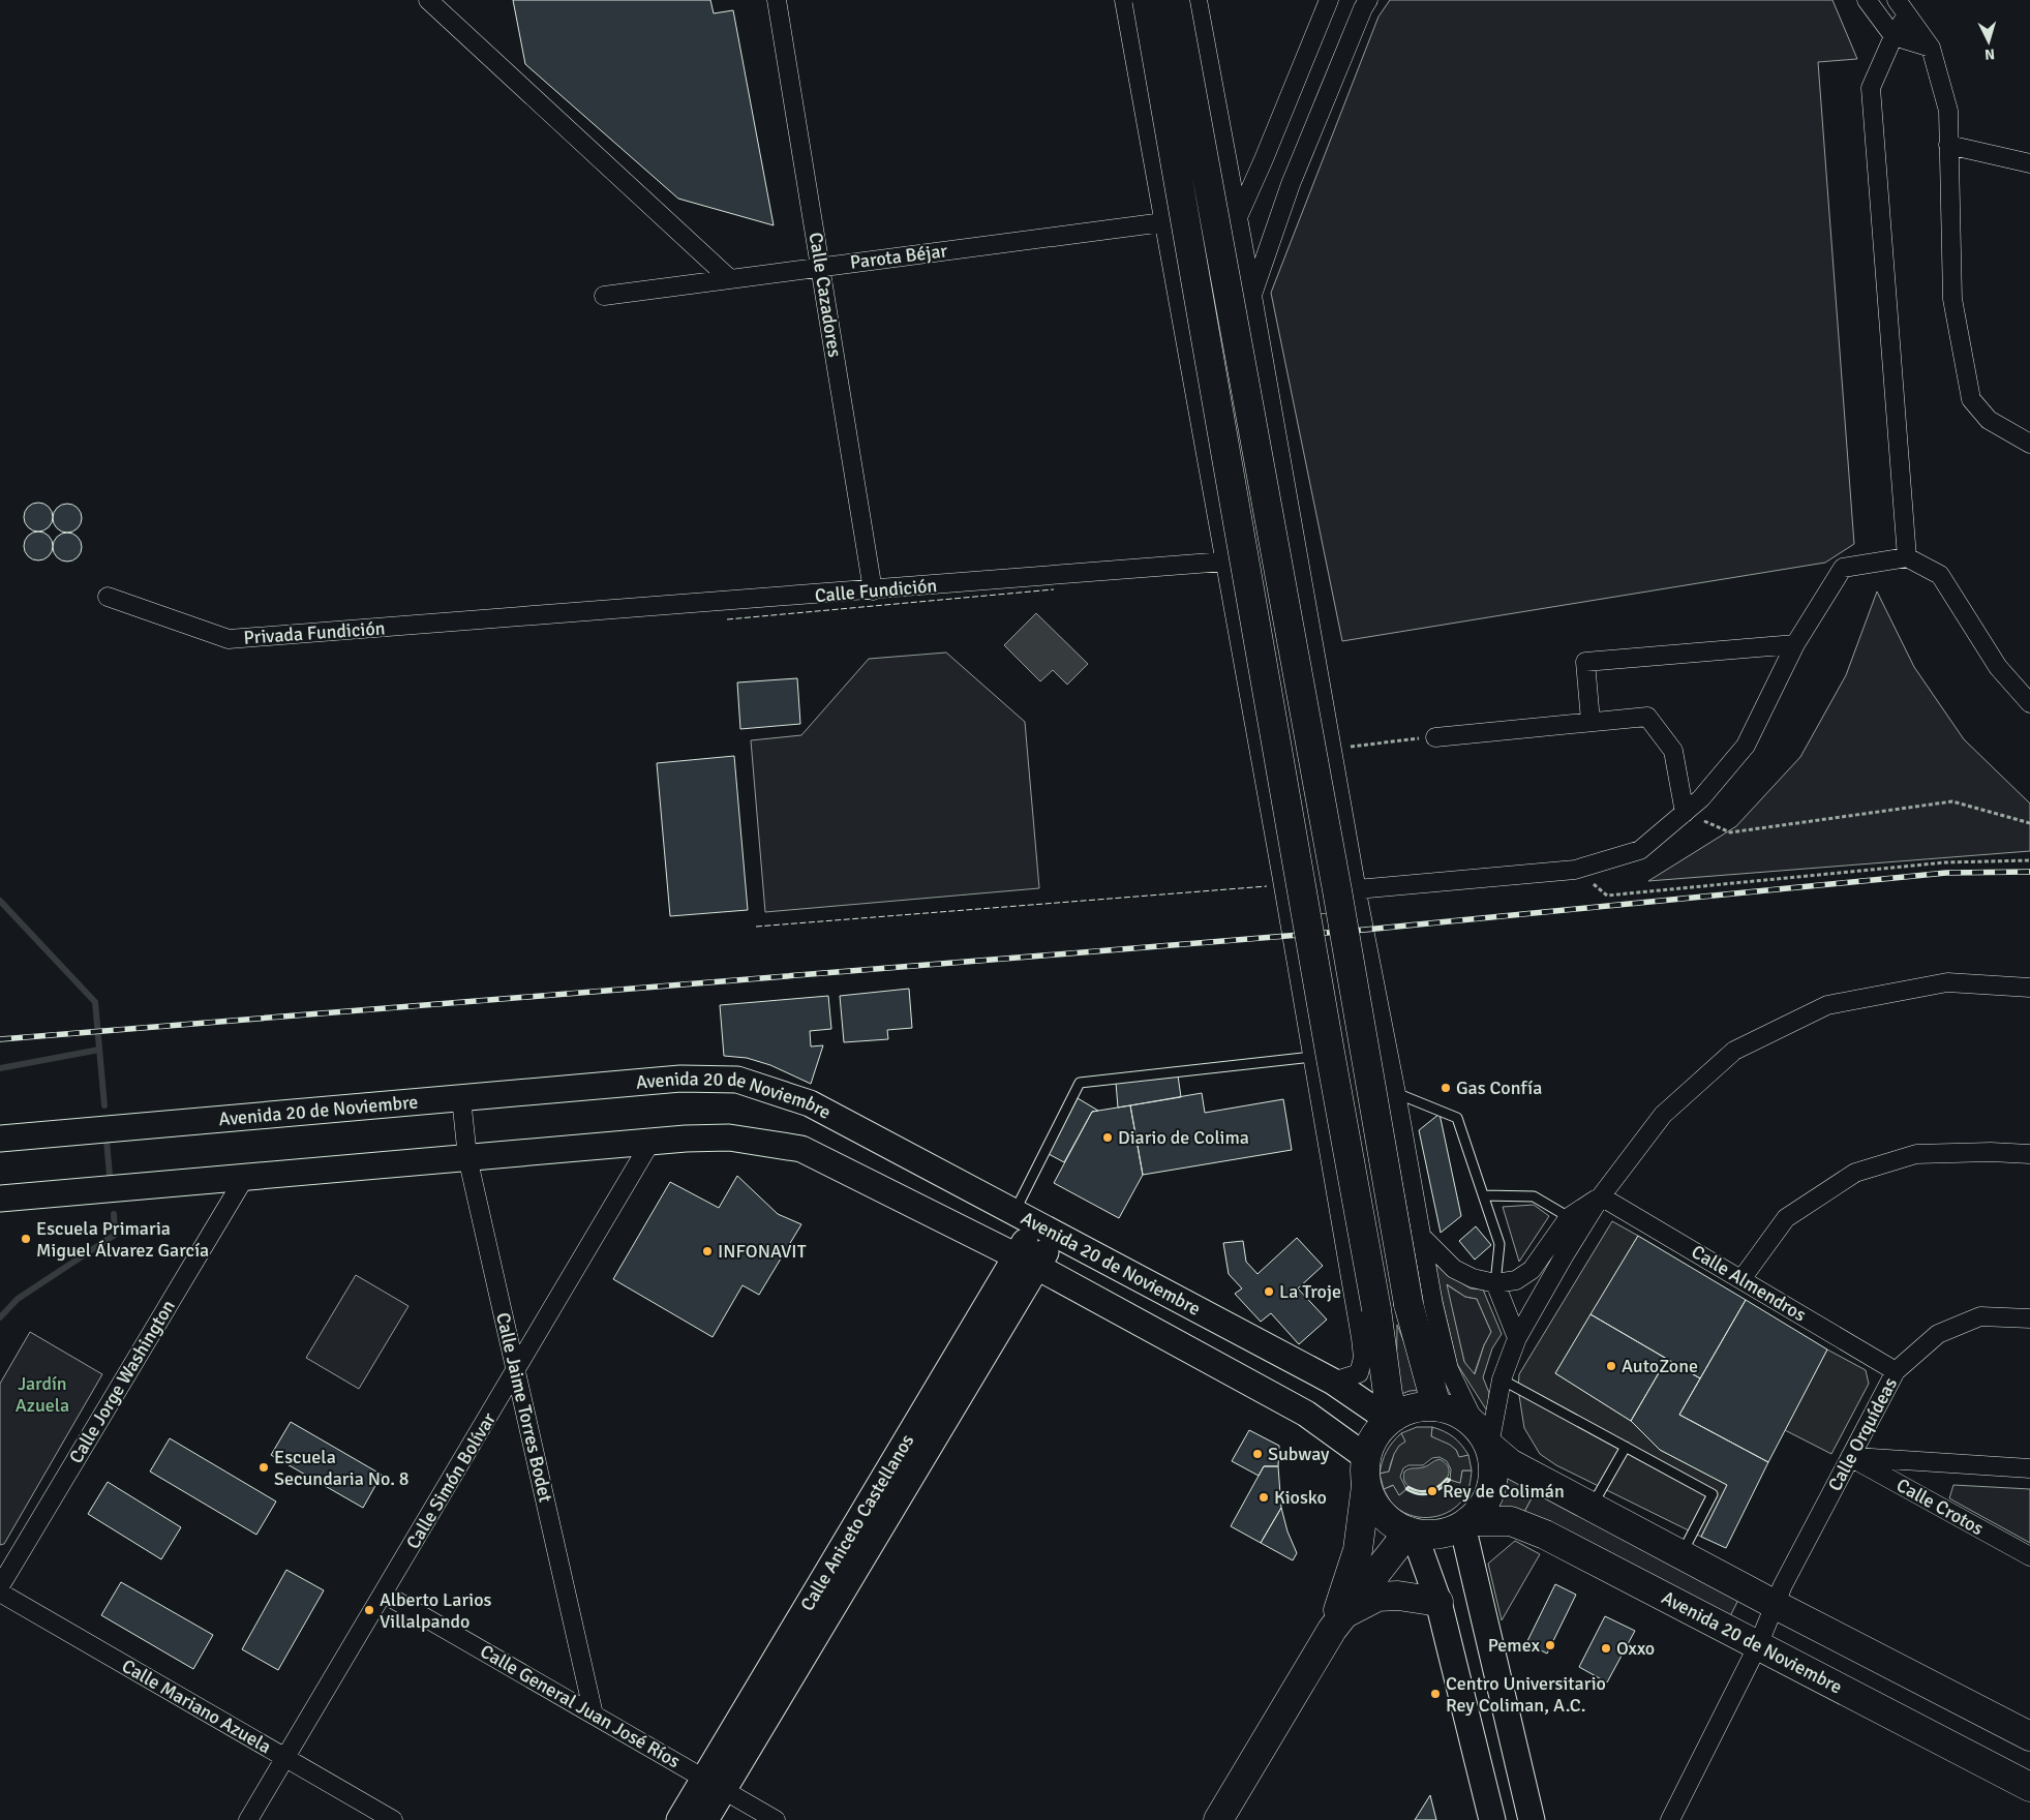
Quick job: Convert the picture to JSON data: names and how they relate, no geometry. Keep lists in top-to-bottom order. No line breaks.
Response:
{"streets":{"main road":["Avenida 20 de Noviembre","Calle Aniceto Castellanos"],"street":["Parota Béjar","Calle Cazadores","Calle Fundición","Privada Fundición","Calle Almendros","Calle Jorge Washington","Calle Jaime Torres Bodet","Calle Orquídeas","Calle Simón Bolívar","Calle Crotos","Calle Mariano Azuela","Calle General Juan José Ríos"]},"crossings":[["Parota Béjar","Calle Cazadores"],["Calle Cazadores","Calle Fundición"],["Calle Fundición","Privada Fundición"],["Avenida 20 de Noviembre","Calle Jorge Washington"],["Avenida 20 de Noviembre","Calle Jaime Torres Bodet"],["Avenida 20 de Noviembre","Calle Orquídeas"],["Avenida 20 de Noviembre","Calle Simón Bolívar"],["Avenida 20 de Noviembre","Calle Aniceto Castellanos"],["Calle Almendros","Calle Orquídeas"],["Calle Jaime Torres Bodet","Calle Simón Bolívar"],["Calle Jaime Torres Bodet","Calle General Juan José Ríos"],["Calle Orquídeas","Calle Crotos"],["Calle Simón Bolívar","Calle Mariano Azuela"],["Calle Simón Bolívar","Calle General Juan José Ríos"],["Calle Aniceto Castellanos","Calle General Juan José Ríos"]],"parks":["Jardín Azuela"],"places":["Gas Confía","Diario de Colima","Escuela Primaria Miguel Álvarez García","INFONAVIT","La Troje","AutoZone","Subway","Escuela Secundaria No. 8","Rey de Colimán","Kiosko","Alberto Larios Villalpando","Pemex","Oxxo","Centro Universitario Rey Coliman, A.C."],"north":"bottom"}
